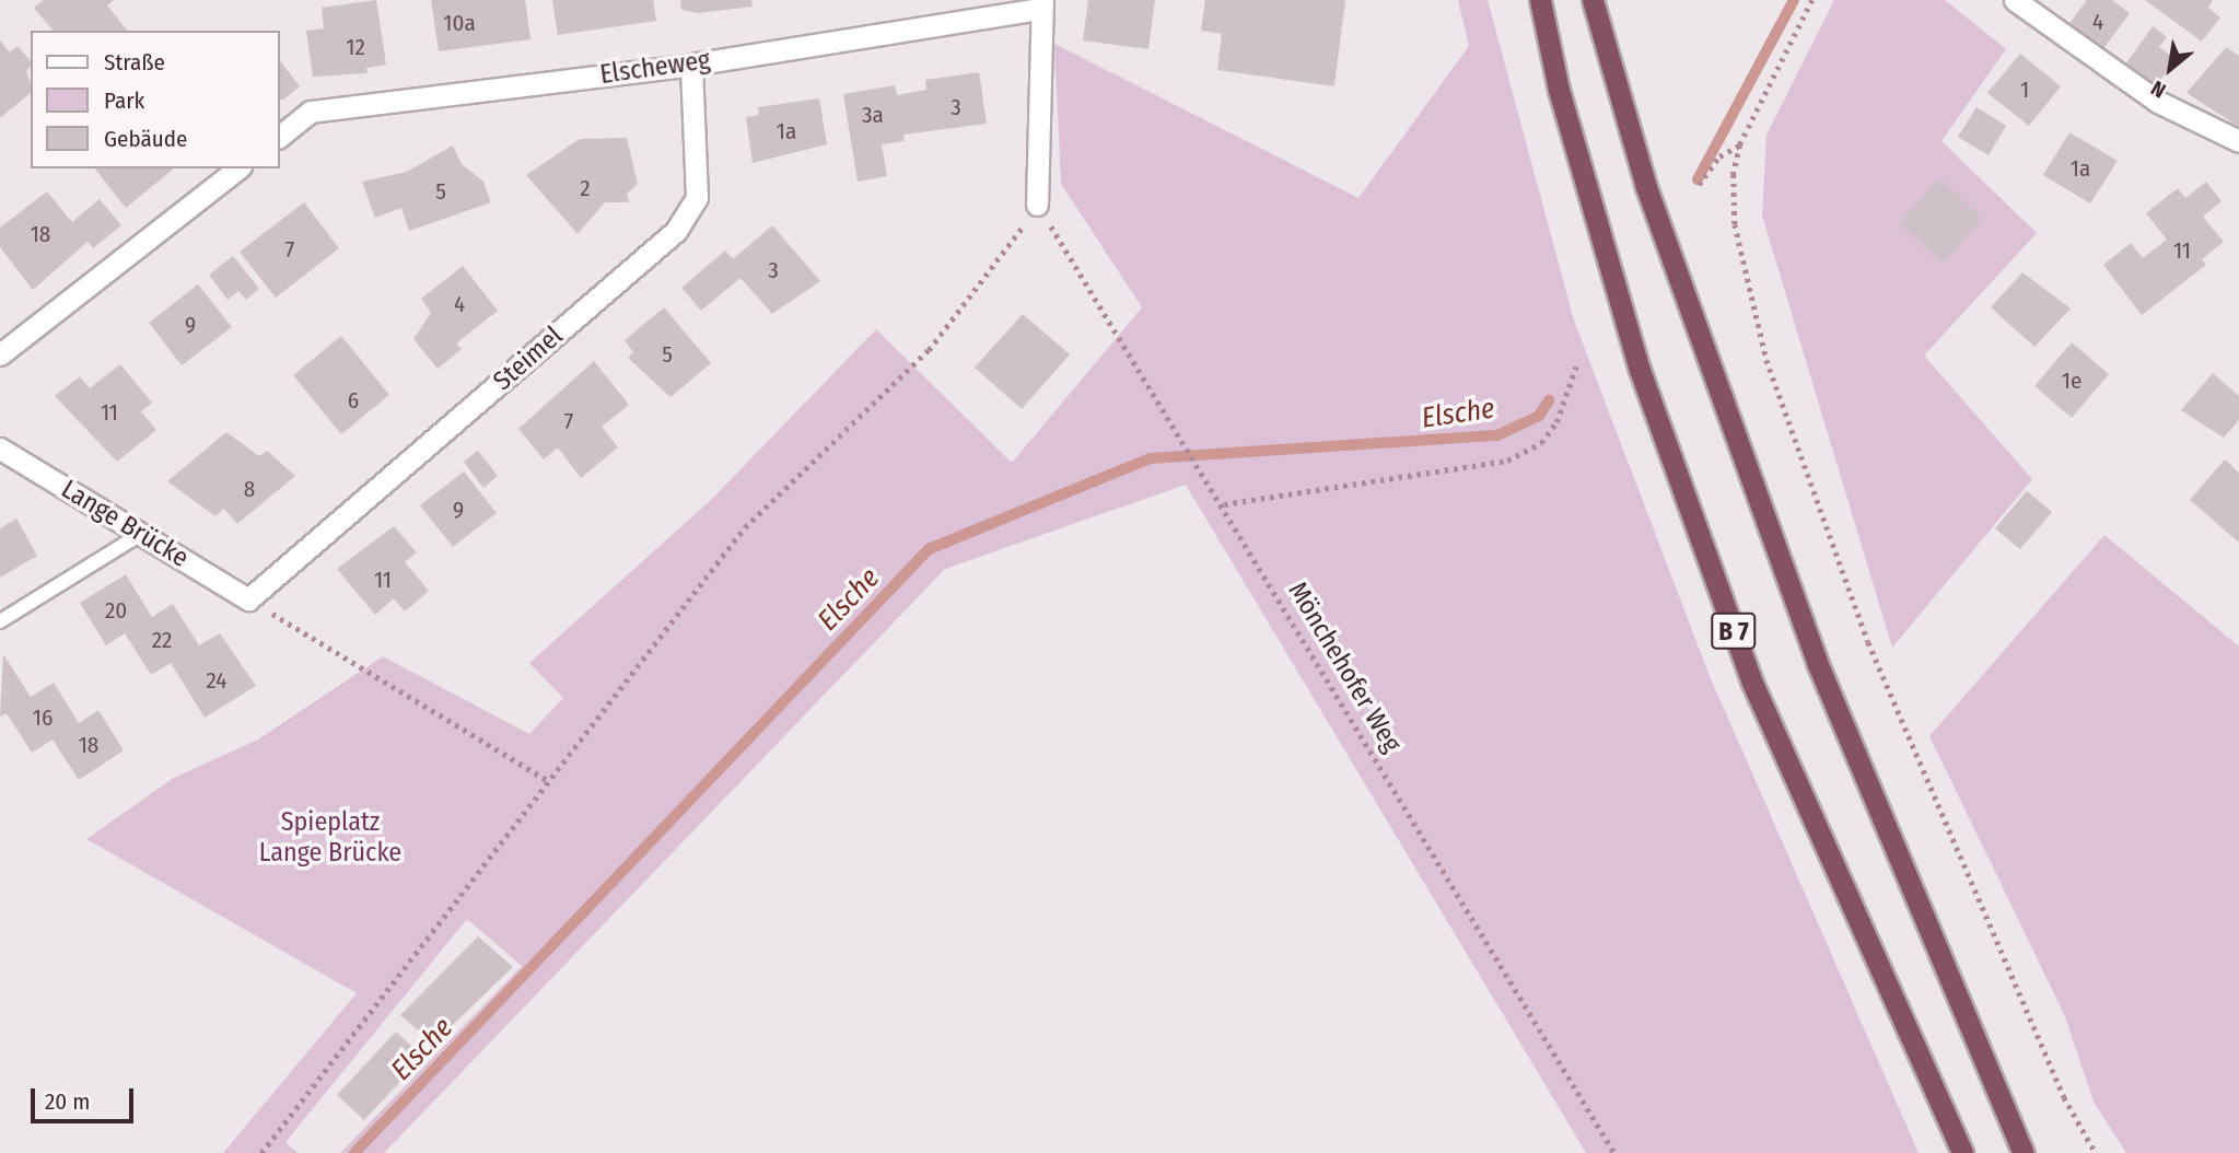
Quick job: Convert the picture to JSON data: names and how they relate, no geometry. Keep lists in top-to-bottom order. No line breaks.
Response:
{"streets":{"highway":["B 7"],"street":["Elscheweg","Steimel","Lange Brücke"],"path":["Mönchehofer Weg"]},"crossings":[["Elscheweg","Steimel"],["Elscheweg","Mönchehofer Weg"],["Steimel","Lange Brücke"]],"water":["Elsche"],"parks":["Spieplatz Lange Brücke"],"house_numbers":["4","10a","12","1","3","3a","1a","1a","2","5","18","7","11","3","4","9","5","1e","6","11","7","8","9","11","20","22","24","16","18"],"legend":["Straße","Park","Gebäude"],"scale_bar":"20 m","north":"bottom left"}
